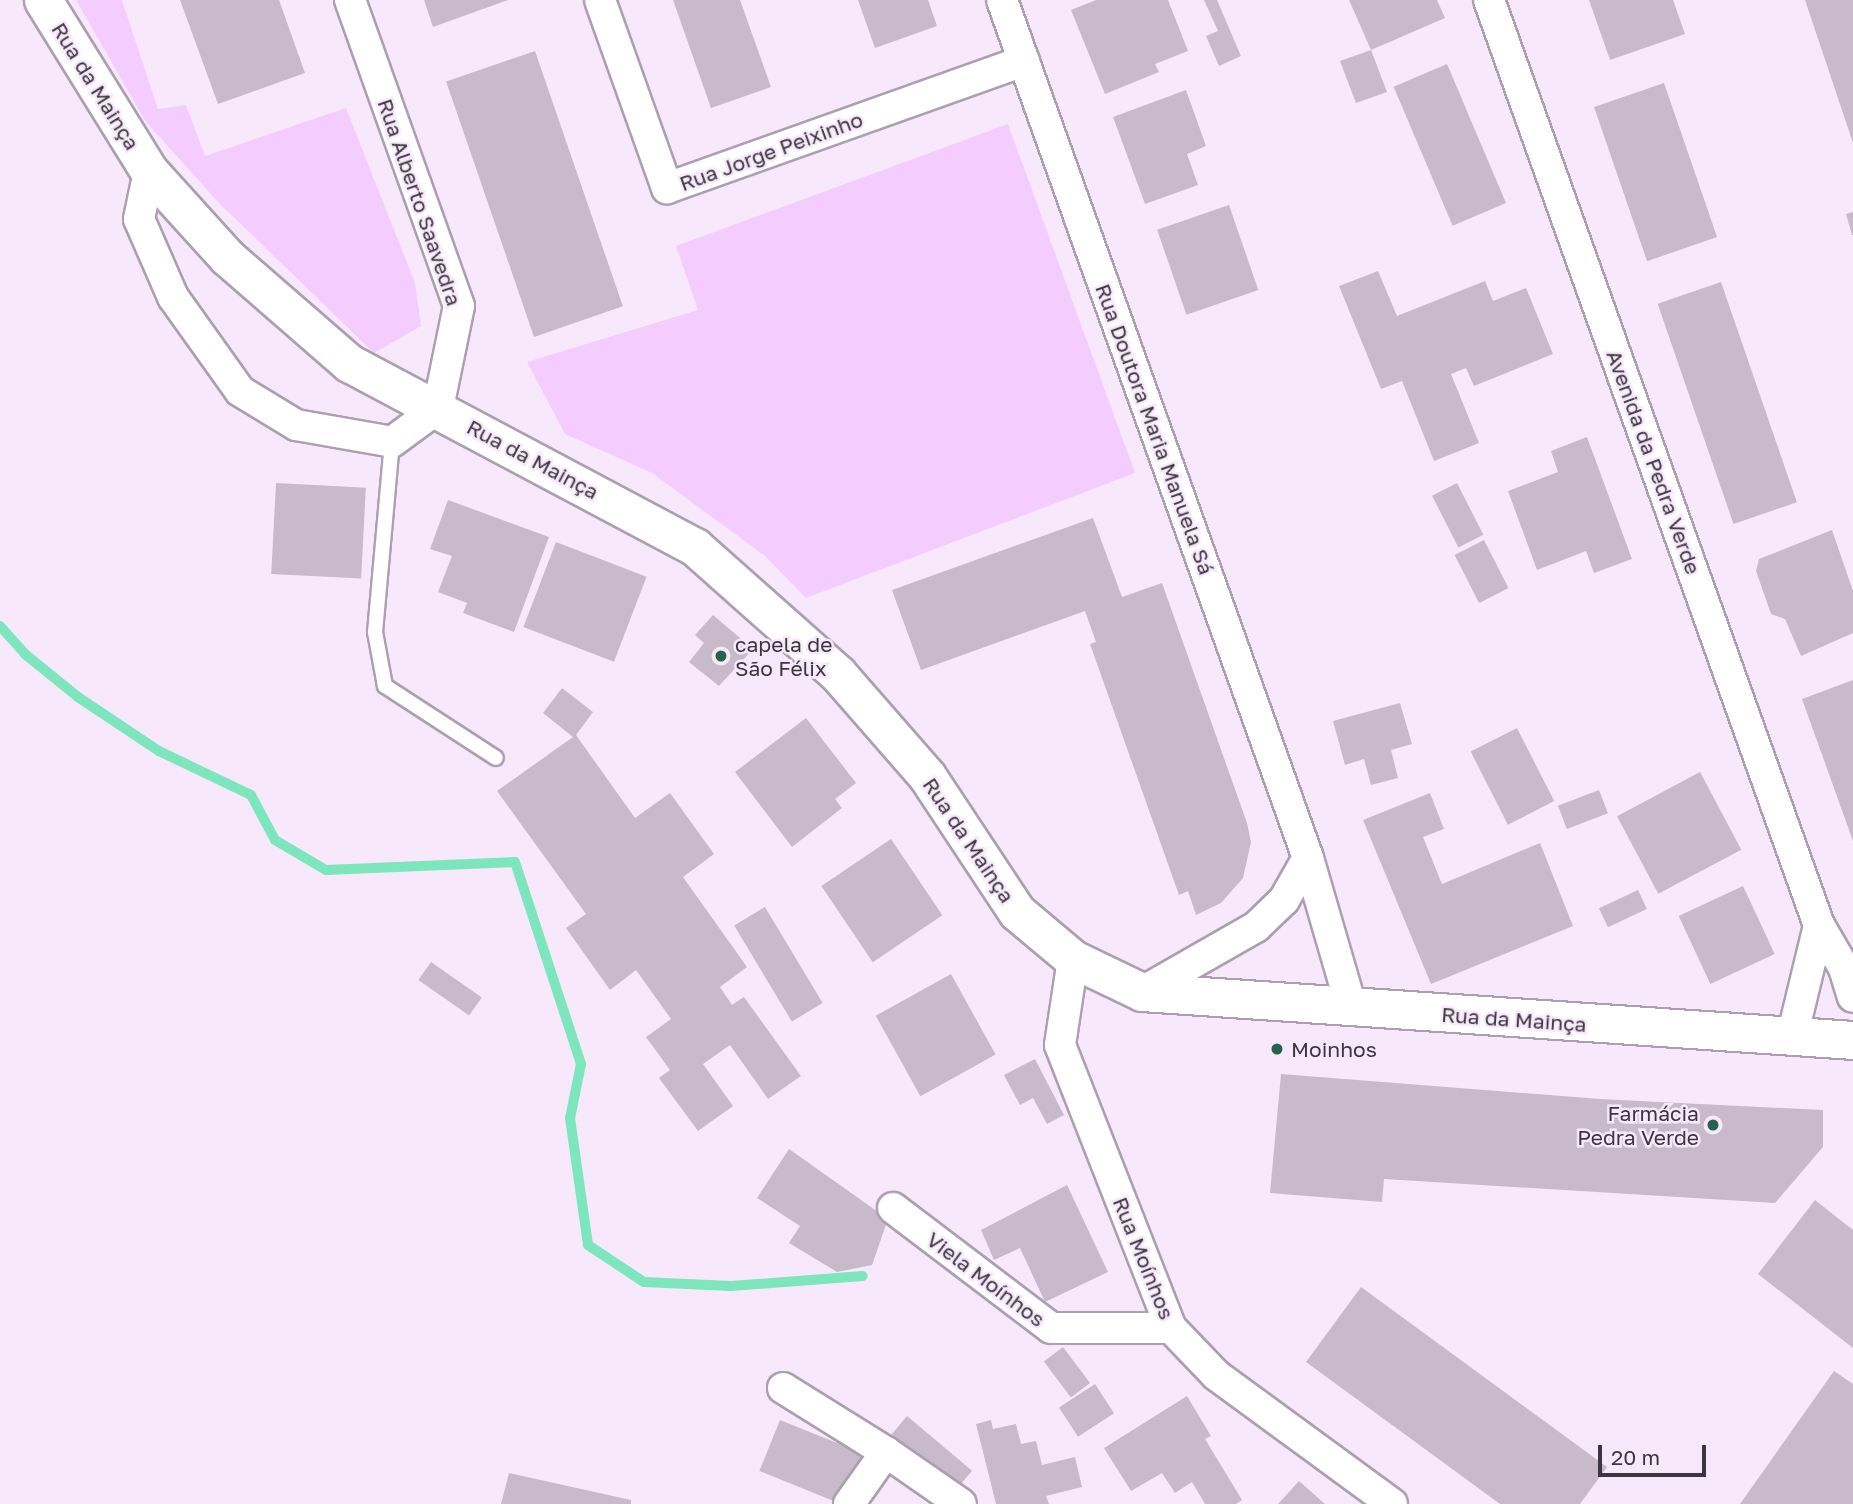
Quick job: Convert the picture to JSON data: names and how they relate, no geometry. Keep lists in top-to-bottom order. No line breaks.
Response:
{"streets":{"street":["Rua da Mainça","Rua Jorge Peixinho","Rua Alberto Saavedra","Rua Doutora Maria Manuela Sá","Avenida da Pedra Verde","Rua Moínhos","Viela Moínhos"]},"crossings":[["Rua da Mainça","Rua Alberto Saavedra"],["Rua da Mainça","Rua Doutora Maria Manuela Sá"],["Rua da Mainça","Rua Moínhos"],["Rua Jorge Peixinho","Rua Doutora Maria Manuela Sá"],["Rua Moínhos","Viela Moínhos"]],"places":["capela de São Félix","Moinhos","Farmácia Pedra Verde"],"scale_bar":"20 m"}
